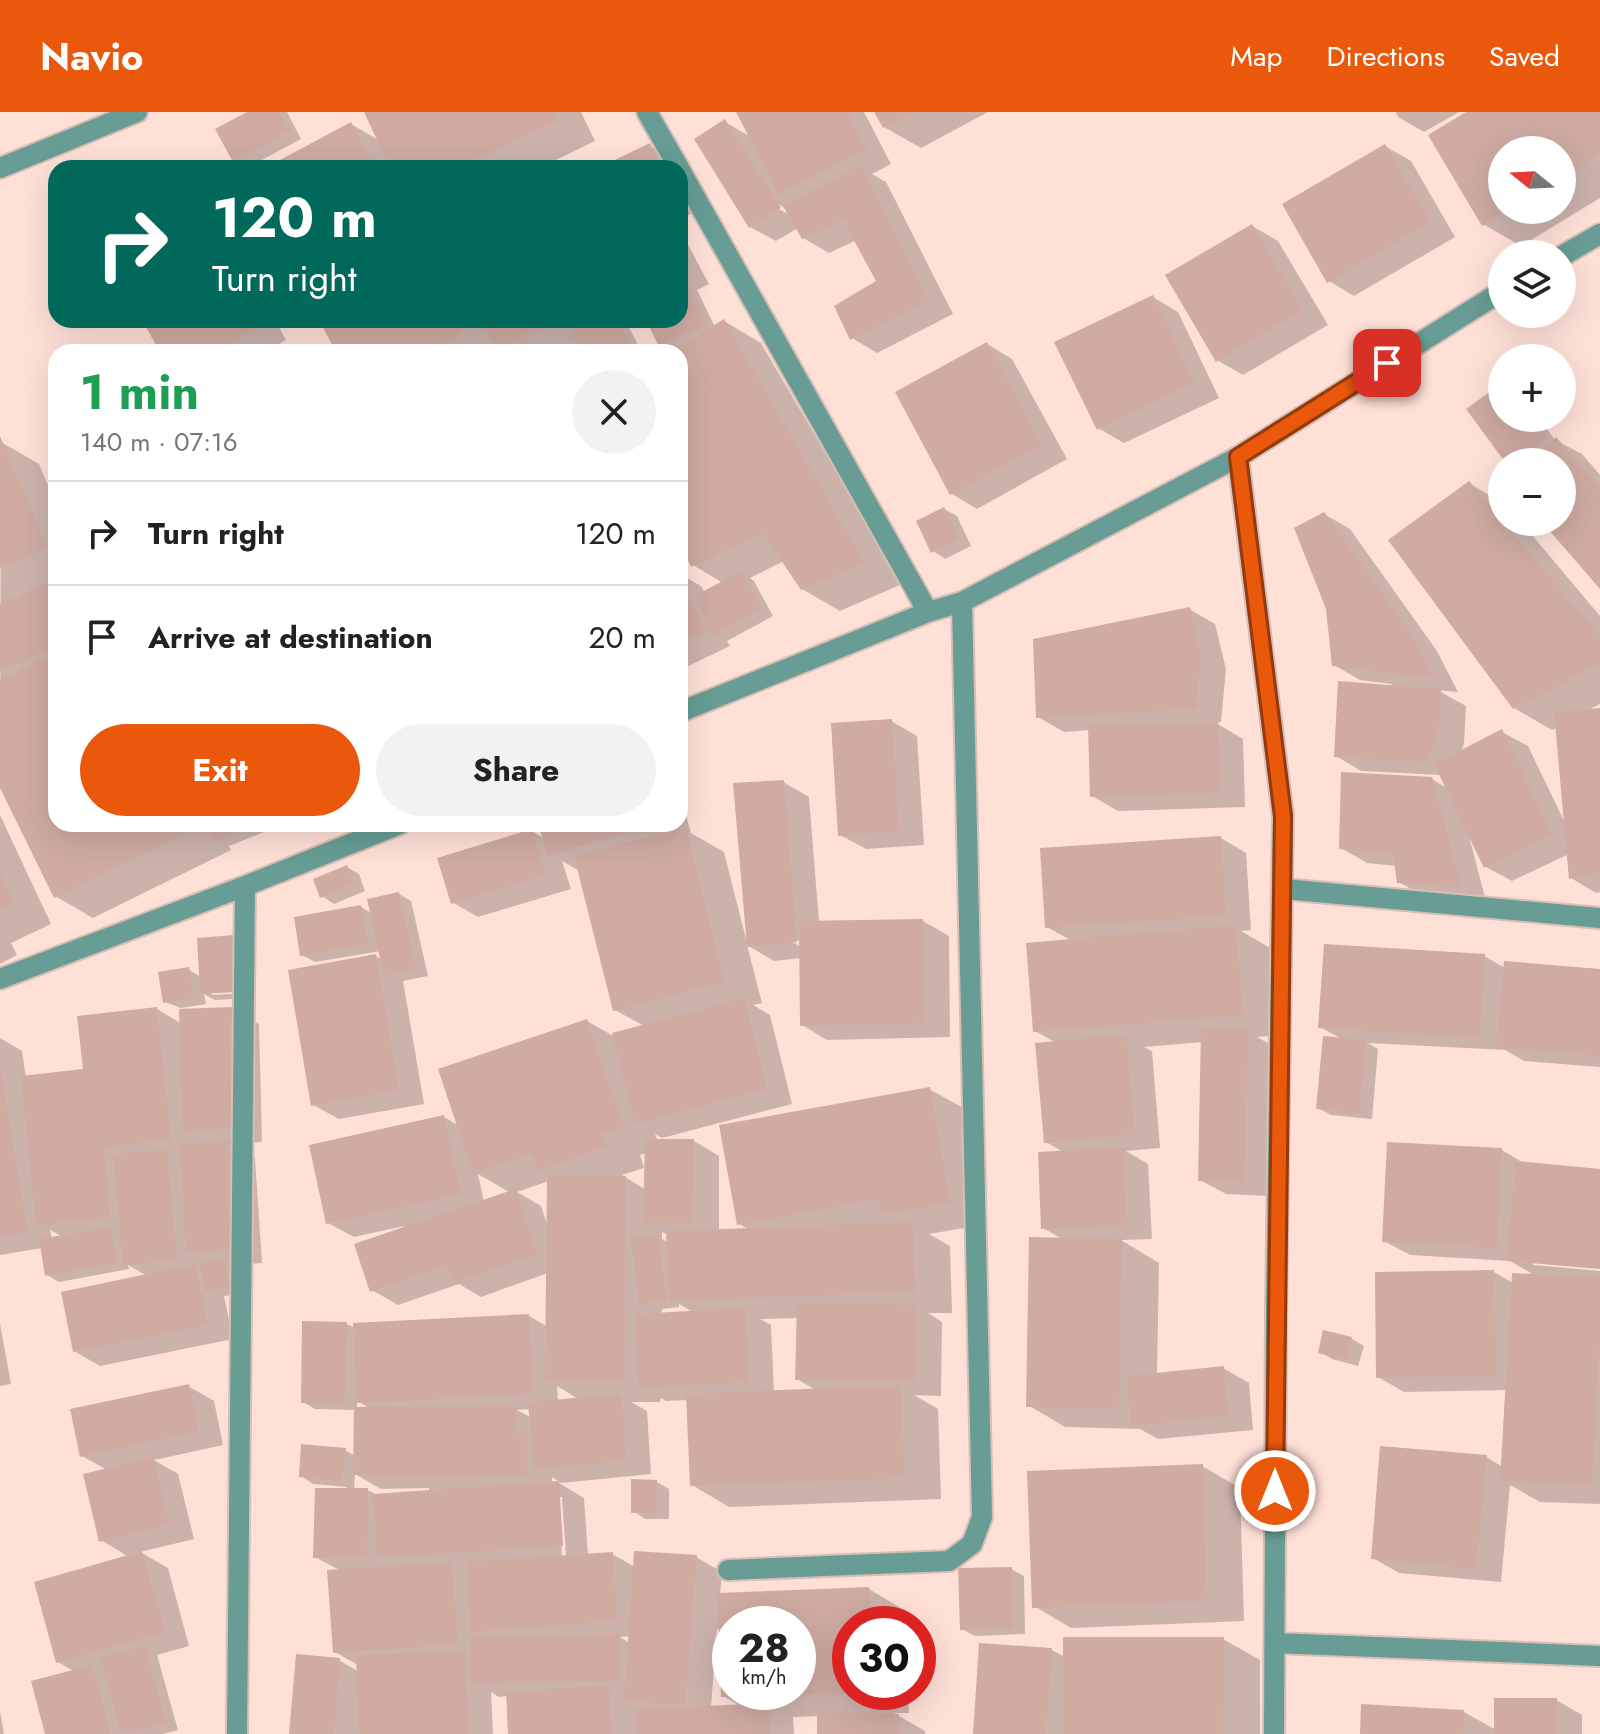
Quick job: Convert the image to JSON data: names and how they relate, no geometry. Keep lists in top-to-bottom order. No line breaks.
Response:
{"north":"left","page":{"header":"Navio","nav":["Map","Directions","Saved"],"map_buttons":["+","−"],"turn":["120 m","Turn right"],"heading":["1 min","140 m · 07:16"],"list":[{"name":"Turn right","value":"120 m"},{"name":"Arrive at destination","value":"20 m"}],"buttons":["Exit","Share"],"speed":"28 km/h","limit":"30"}}
